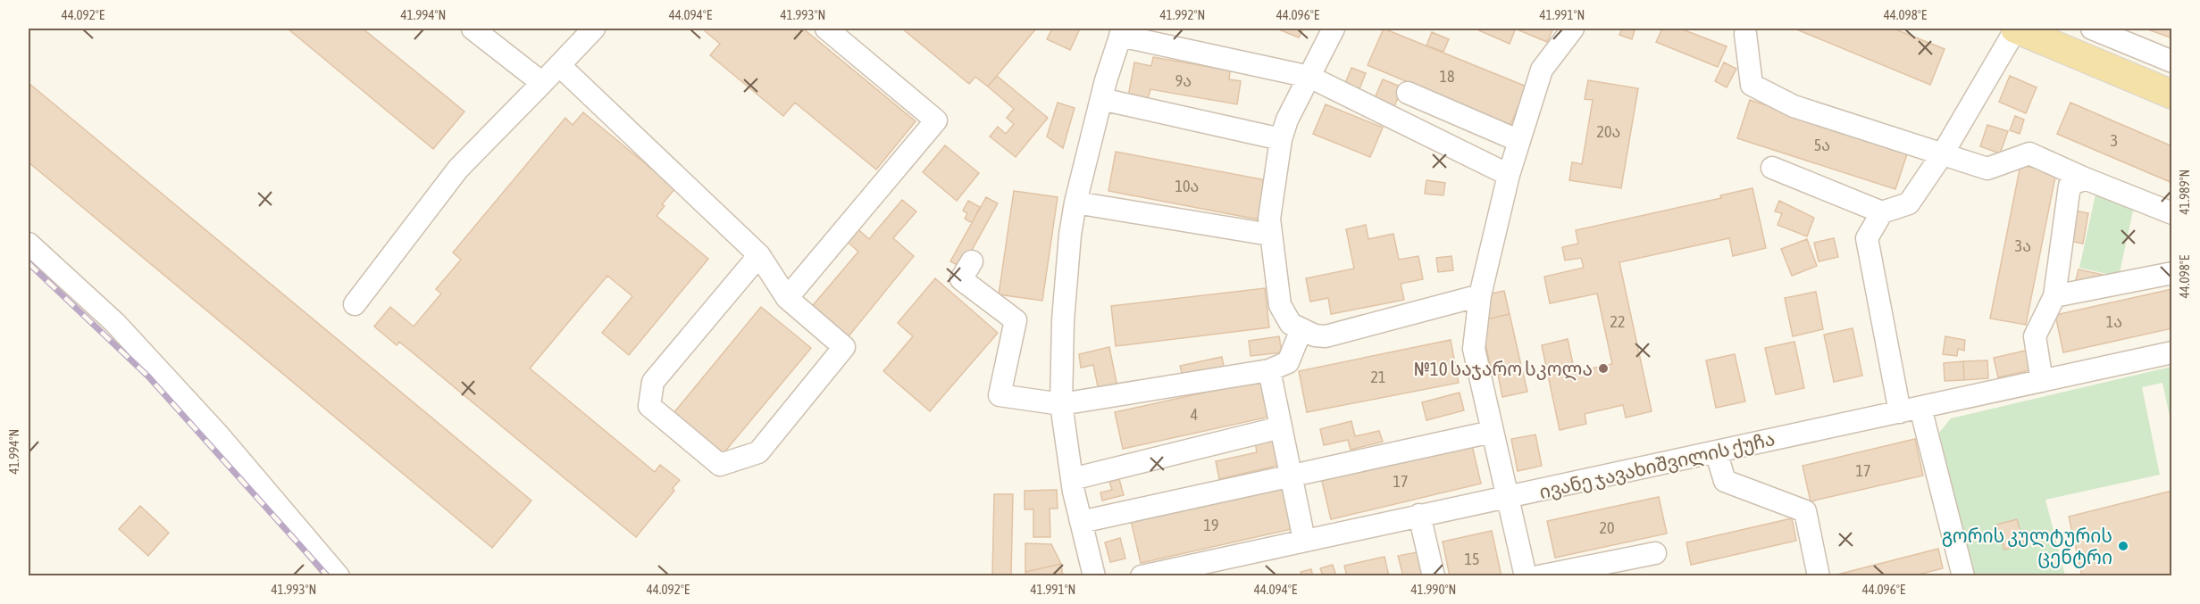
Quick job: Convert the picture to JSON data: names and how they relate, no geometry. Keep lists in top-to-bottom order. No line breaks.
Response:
{"streets":{"street":["ივანე ჯავახიშვილის ქუჩა"]},"places":["№10 საჯარო სკოლა","გორის კულტურის ცენტრი"],"house_numbers":["18","9ა","20ა","3","5ა","10ა","3ა","22","1ა","21","4","17","17","19","20","15"],"coordinates":["44.092°E","41.994°N","44.094°E","41.993°N","41.992°N","44.096°E","41.991°N","44.098°E","41.989°N","41.990°N"]}
